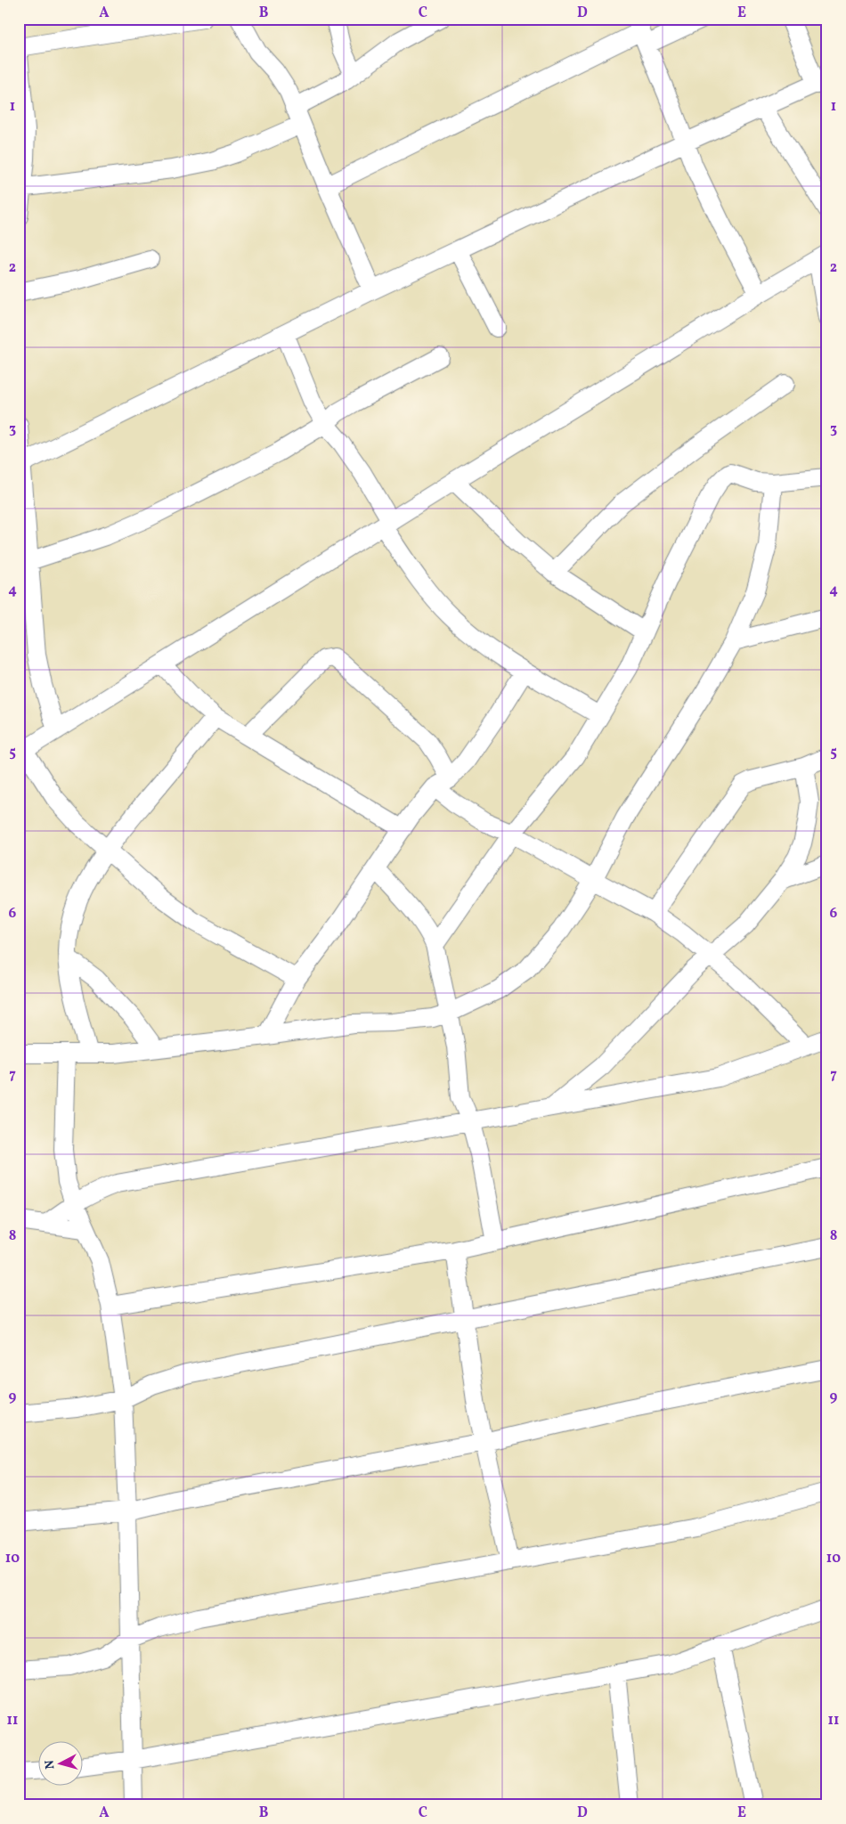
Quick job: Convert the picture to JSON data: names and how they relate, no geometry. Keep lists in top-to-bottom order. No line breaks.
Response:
{"north":"left","grid":{"columns":["A","B","C","D","E"],"rows":["1","2","3","4","5","6","7","8","9","10","11"]}}
